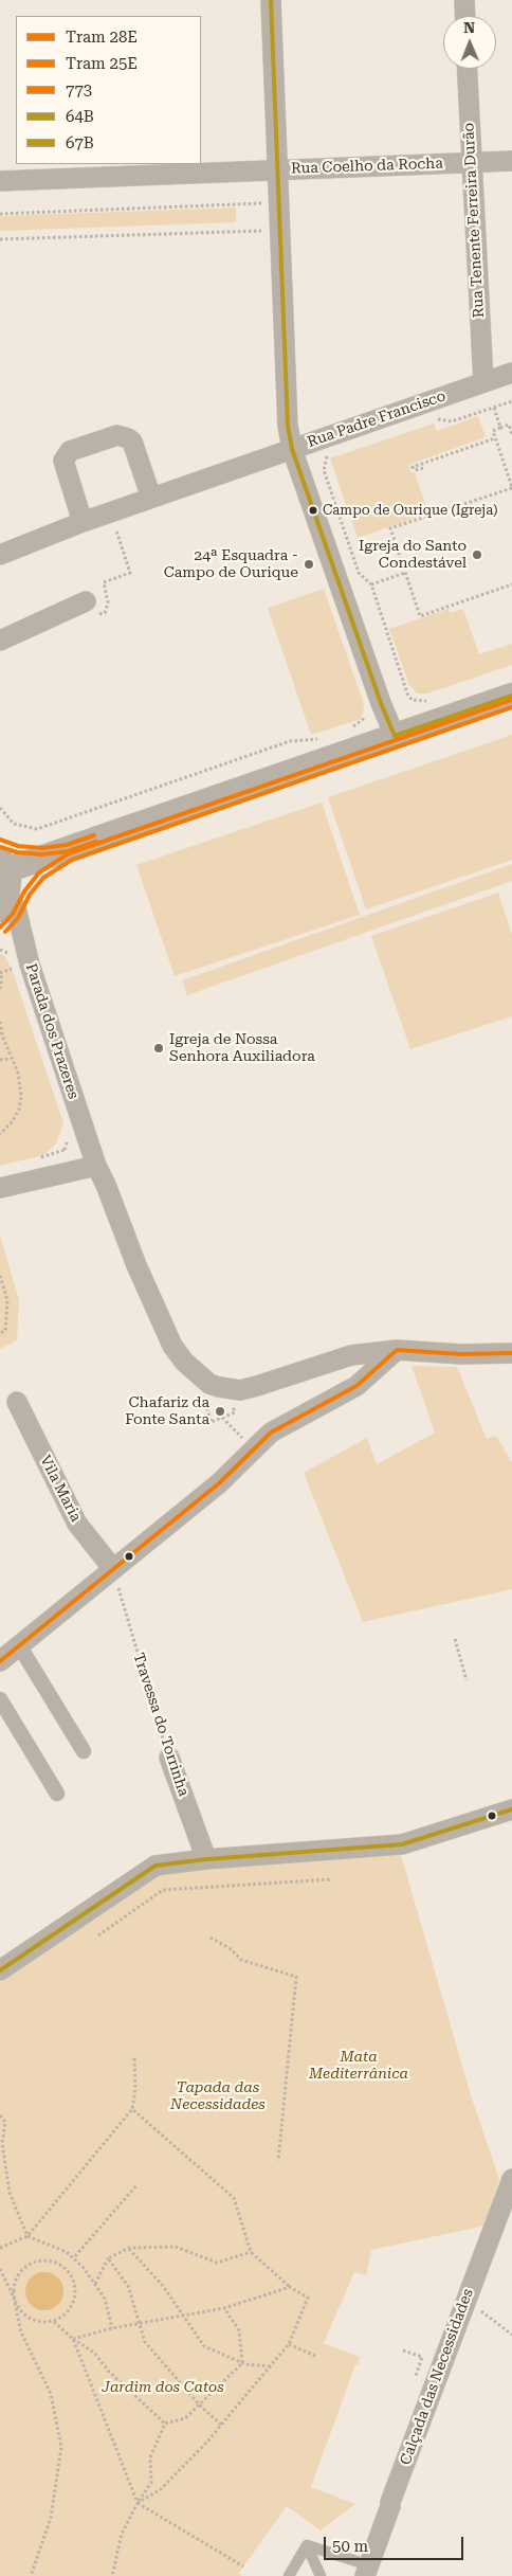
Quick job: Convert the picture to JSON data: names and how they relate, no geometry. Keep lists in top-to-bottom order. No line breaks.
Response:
{"streets":{"street":["Rua Coelho da Rocha","Rua Tenente Ferreira Durão","Rua Padre Francisco","Parada dos Prazeres","Vila Maria","Travessa do Torrinha","Calçada das Necessidades"]},"crossings":[["Rua Coelho da Rocha","Rua Tenente Ferreira Durão"],["Rua Tenente Ferreira Durão","Rua Padre Francisco"]],"parks":["Mata Mediterrânica","Tapada das Necessidades","Jardim dos Catos"],"places":["Campo de Ourique (Igreja)","Igreja do Santo Condestável","24ª Esquadra - Campo de Ourique","Igreja de Nossa Senhora Auxiliadora","Chafariz da Fonte Santa"],"lines":["transit line 64B","tram line 28E","tram line 25E","transit line 773","transit line 67B"],"legend":["Tram 28E","Tram 25E","773","64B","67B"],"scale_bar":"50 m","north":"top"}
